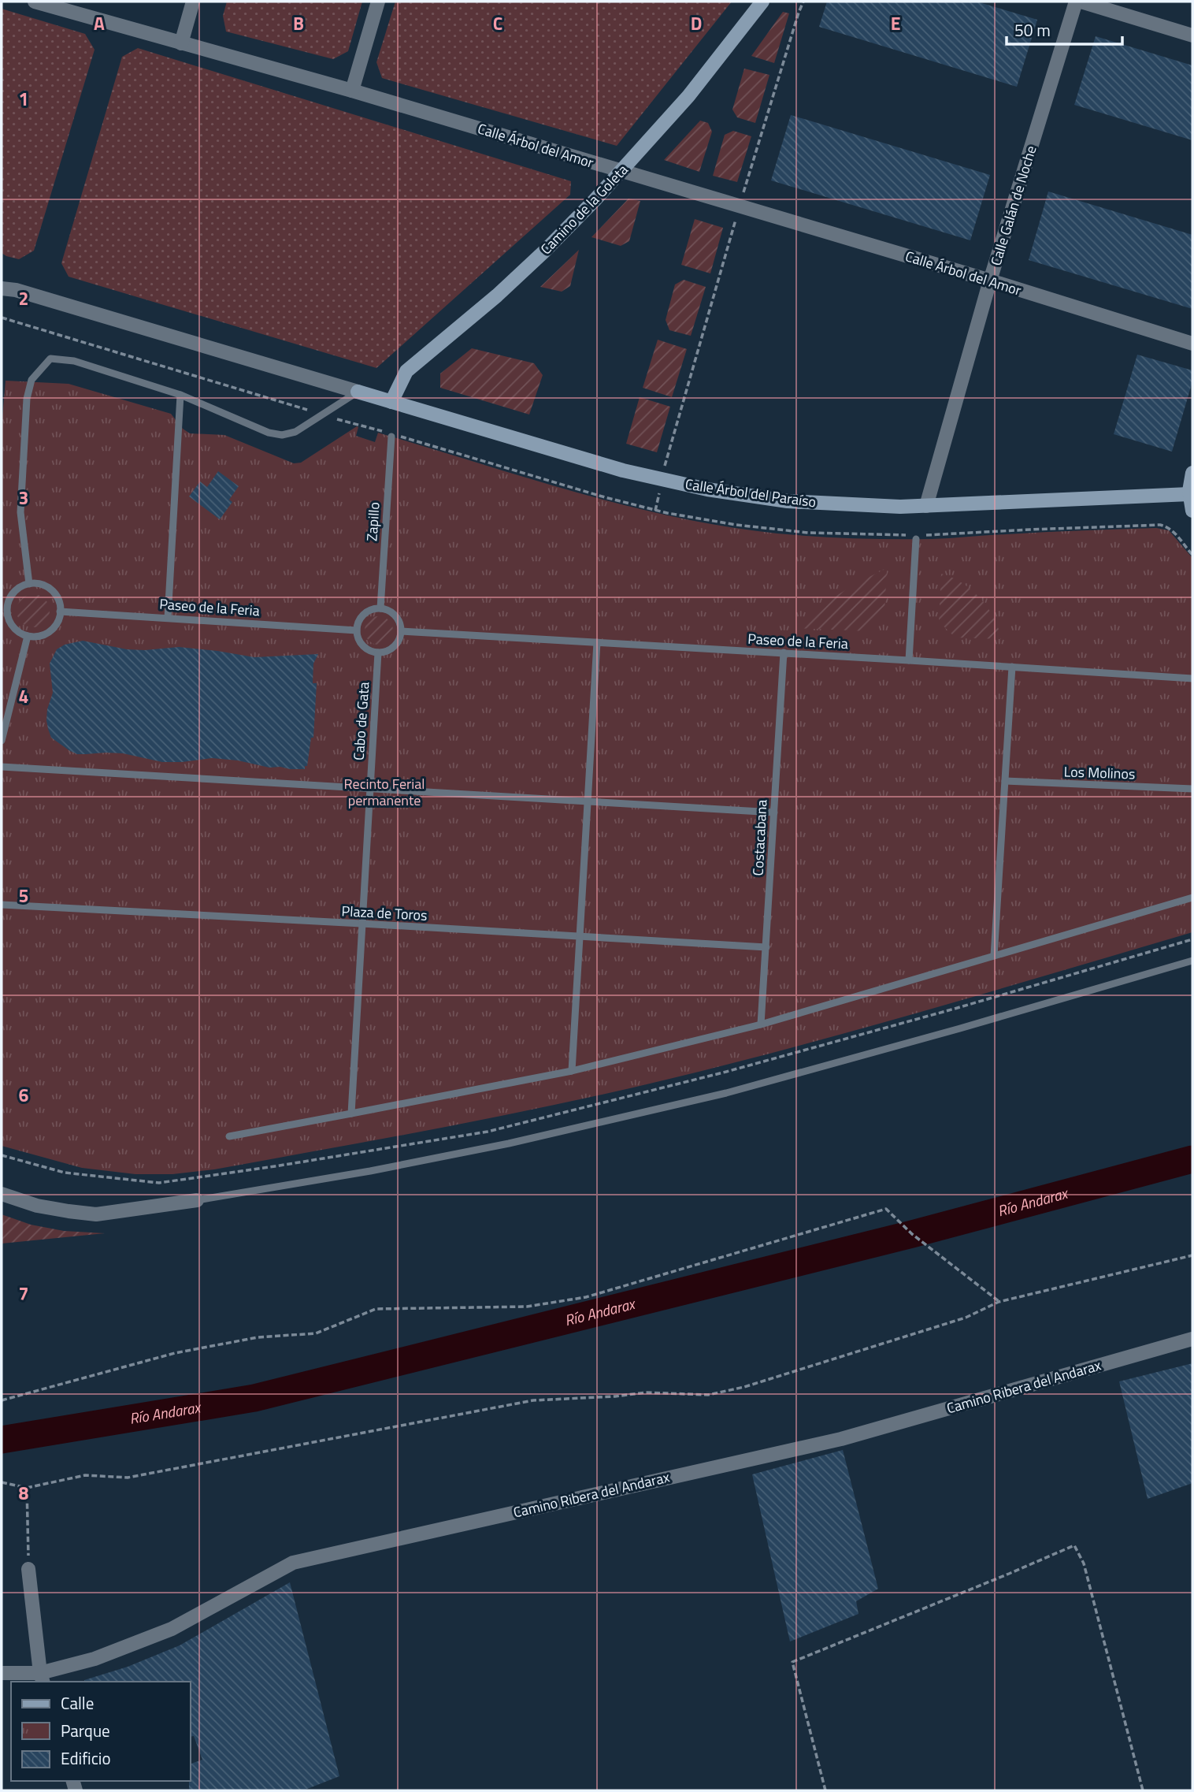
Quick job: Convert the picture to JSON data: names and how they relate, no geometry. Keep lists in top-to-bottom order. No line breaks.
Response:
{"streets":{"street":["Calle Árbol del Amor","Calle Galán de Noche","Camino de la Goleta","Calle Árbol del Paraíso","Camino Ribera del Andarax"],"lane":["Zapillo","Paseo de la Feria","Cabo de Gata","Los Molinos","Costacabana","Plaza de Toros"]},"crossings":[["Calle Árbol del Amor","Calle Galán de Noche"],["Calle Árbol del Amor","Camino de la Goleta"],["Calle Galán de Noche","Calle Árbol del Paraíso"],["Camino de la Goleta","Calle Árbol del Paraíso"],["Zapillo","Paseo de la Feria"],["Zapillo","Cabo de Gata"],["Paseo de la Feria","Cabo de Gata"],["Paseo de la Feria","Costacabana"],["Cabo de Gata","Plaza de Toros"],["Costacabana","Plaza de Toros"]],"water":["Río Andarax"],"parks":["Recinto Ferial permanente"],"legend":["Calle","Parque","Edificio"],"scale_bar":"50 m","grid":{"columns":["A","B","C","D","E"],"rows":["1","2","3","4","5","6","7","8"]}}
